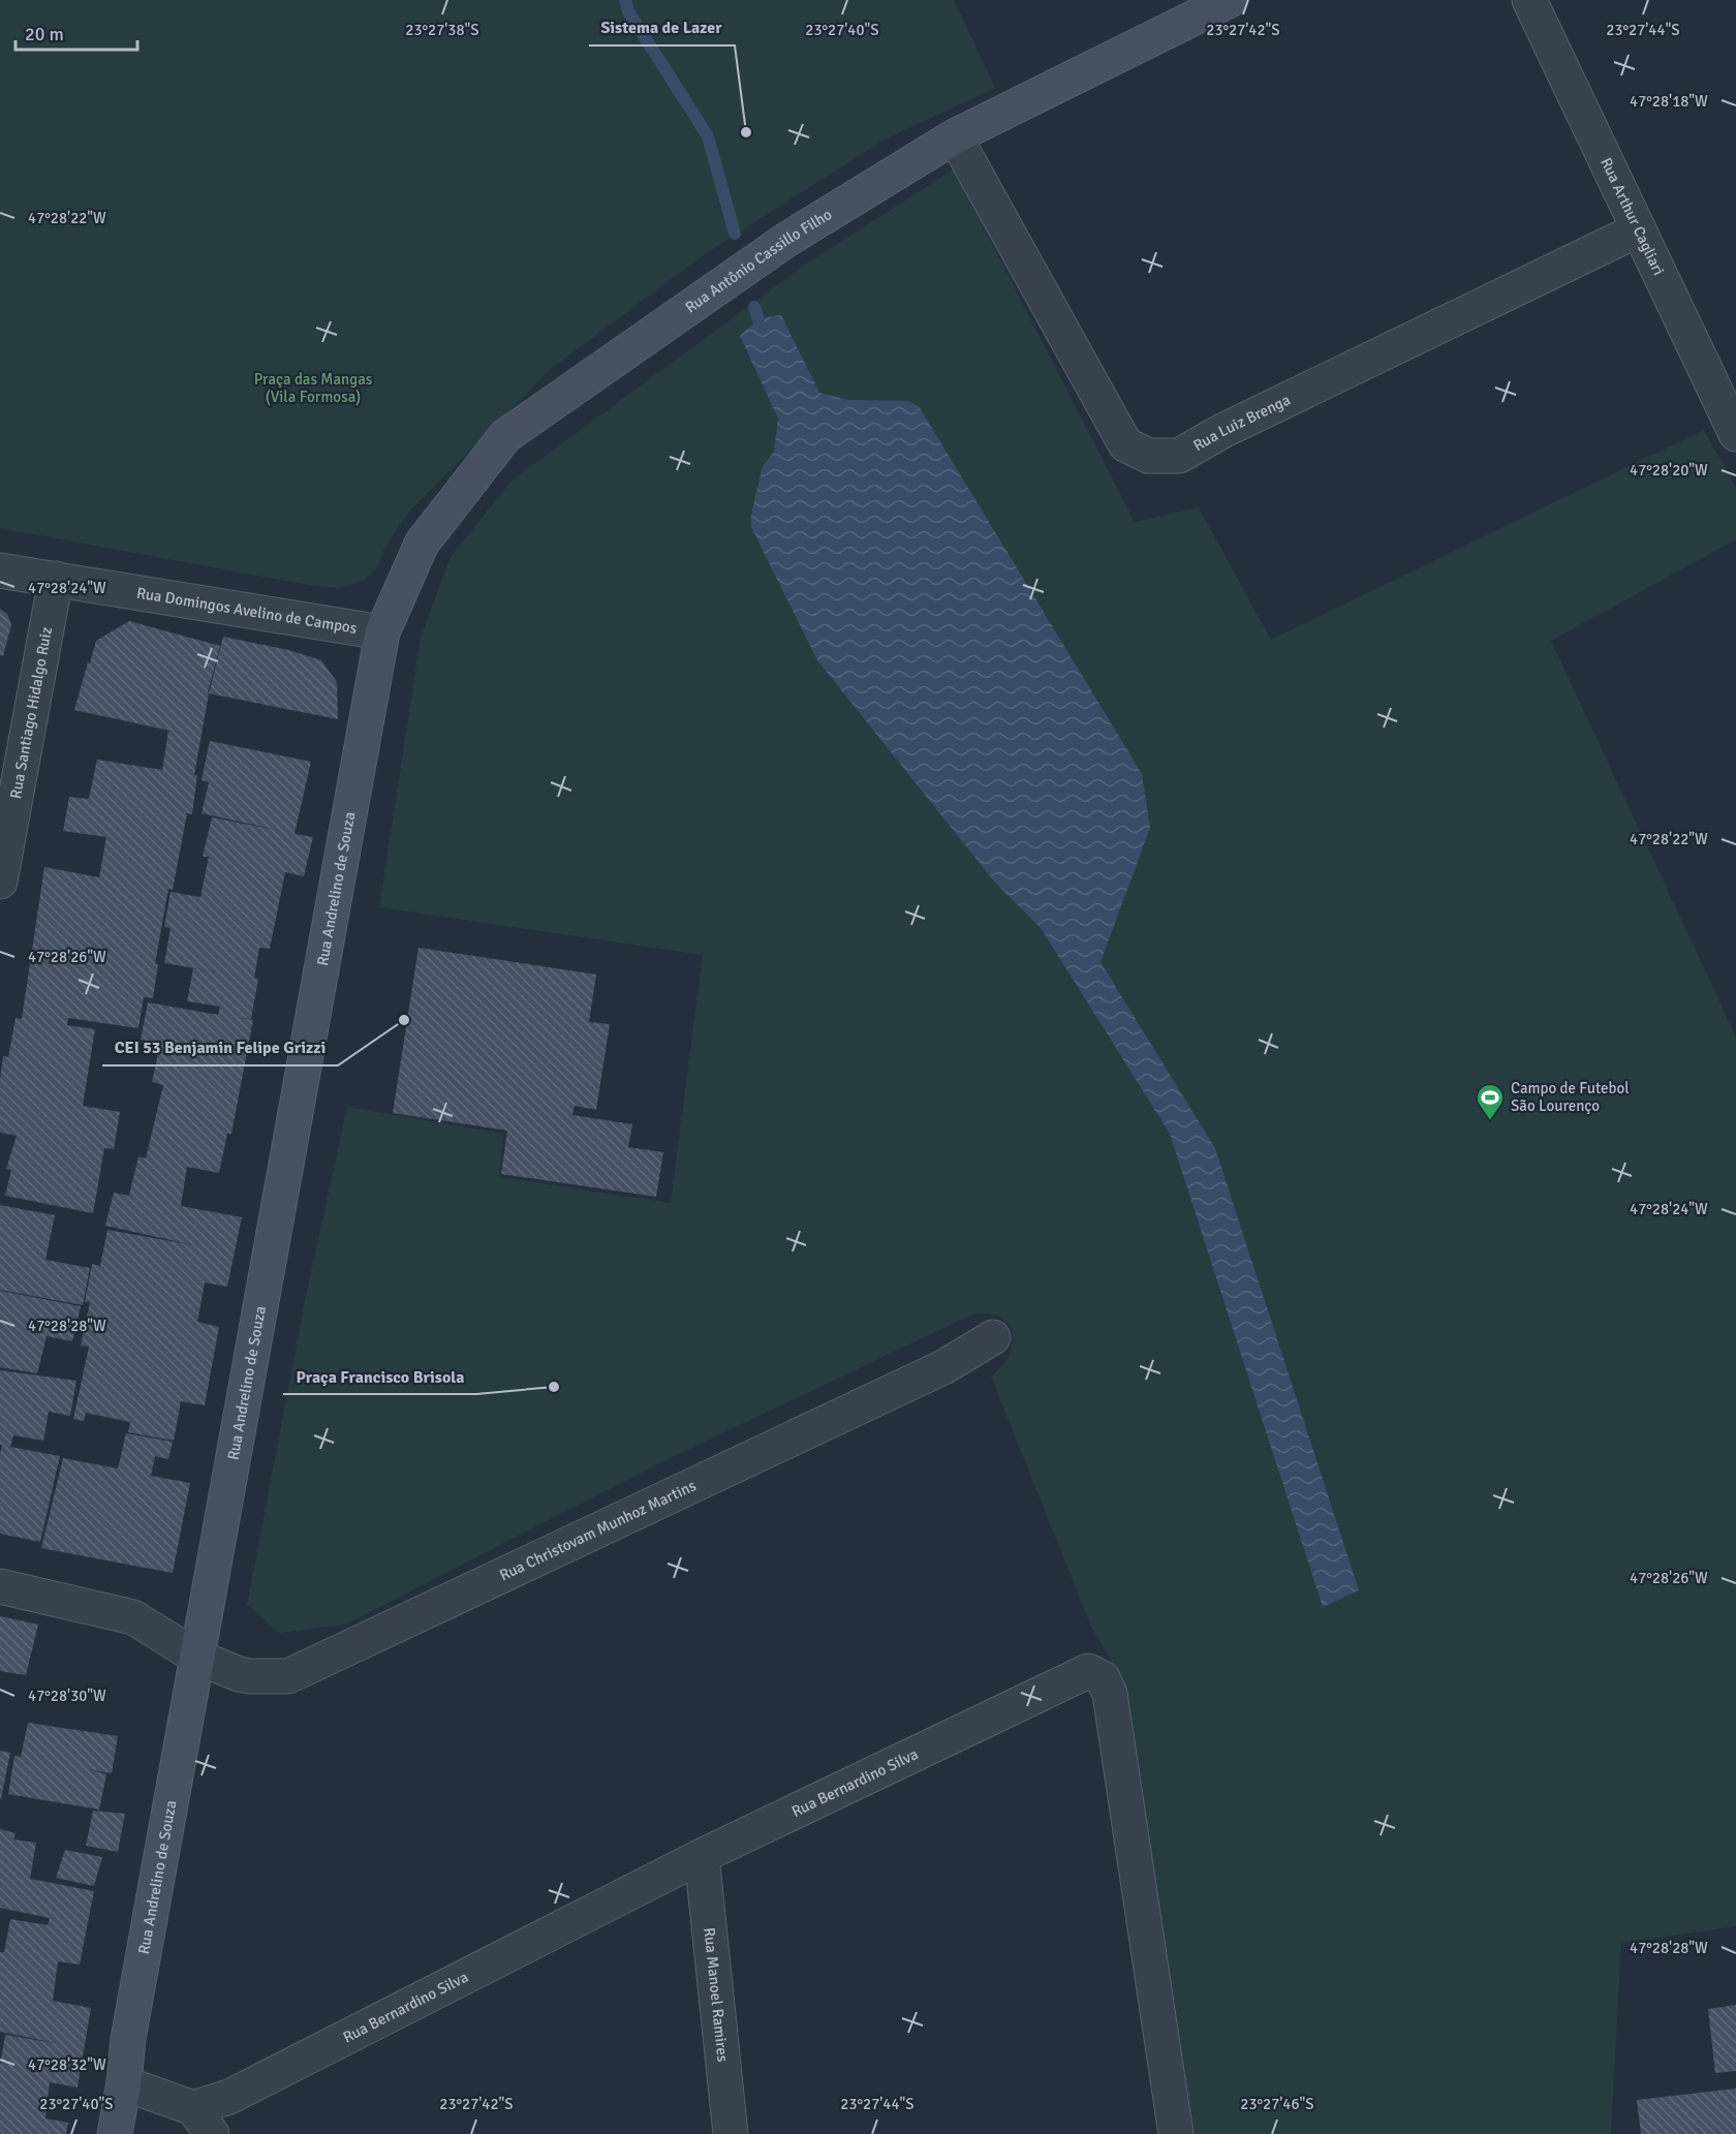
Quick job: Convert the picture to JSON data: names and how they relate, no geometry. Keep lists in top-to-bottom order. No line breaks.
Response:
{"streets":{"street":["Rua Arthur Cagliari","Rua Antônio Cassillo Filho","Rua Luiz Brenga","Rua Domingos Avelino de Campos","Rua Santiago Hidalgo Ruiz","Rua Andrelino de Souza","Rua Christovam Munhoz Martins","Rua Bernardino Silva","Rua Manoel Ramires"]},"crossings":[["Rua Arthur Cagliari","Rua Luiz Brenga"],["Rua Antônio Cassillo Filho","Rua Luiz Brenga"],["Rua Antônio Cassillo Filho","Rua Domingos Avelino de Campos"],["Rua Antônio Cassillo Filho","Rua Andrelino de Souza"],["Rua Domingos Avelino de Campos","Rua Santiago Hidalgo Ruiz"],["Rua Domingos Avelino de Campos","Rua Andrelino de Souza"],["Rua Andrelino de Souza","Rua Christovam Munhoz Martins"],["Rua Bernardino Silva","Rua Manoel Ramires"]],"parks":["Praça das Mangas (Vila Formosa)"],"places":{"other":["Sistema de Lazer","CEI 53 Benjamin Felipe Grizzi","Praça Francisco Brisola"],"sports":["Campo de Futebol São Lourenço"]},"scale_bar":"20 m","coordinates":["23°27'38\"S","23°27'40\"S","23°27'42\"S","23°27'44\"S","47°28'18\"W","47°28'22\"W","47°28'20\"W","47°28'24\"W","47°28'26\"W","47°28'28\"W","47°28'30\"W","47°28'32\"W","23°27'46\"S"]}
